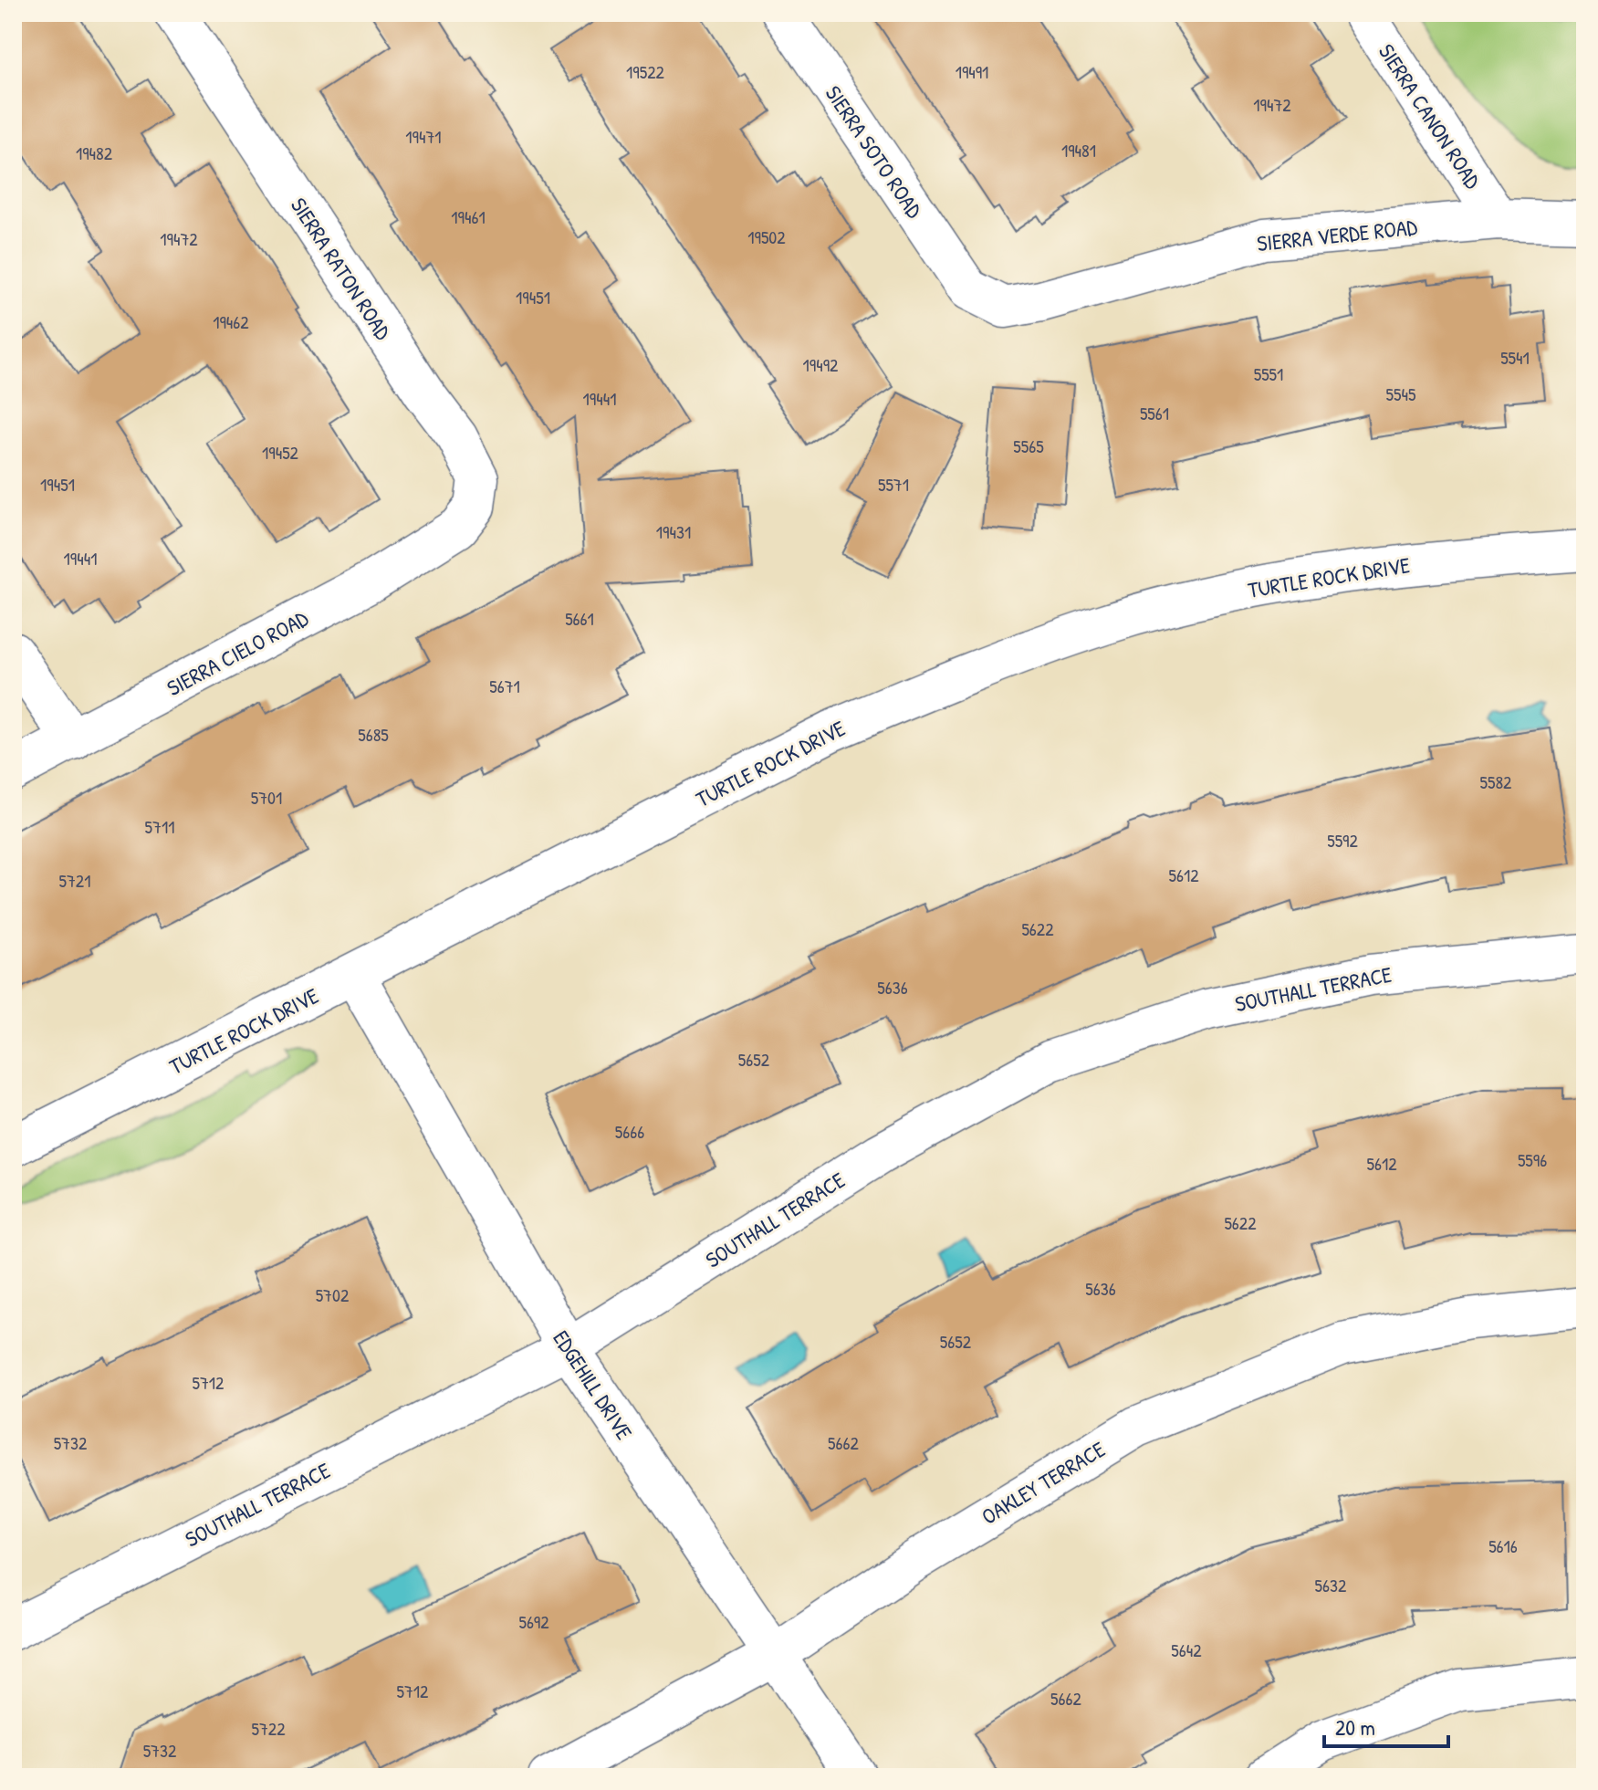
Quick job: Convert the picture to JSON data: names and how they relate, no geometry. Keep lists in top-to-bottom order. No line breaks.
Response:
{"streets":{"street":["SIERRA CANON ROAD","SIERRA SOTO ROAD","SIERRA VERDE ROAD","SIERRA RATON ROAD","TURTLE ROCK DRIVE","SIERRA CIELO ROAD","SOUTHALL TERRACE","EDGEHILL DRIVE","OAKLEY TERRACE"]},"crossings":[["SIERRA CANON ROAD","SIERRA VERDE ROAD"],["SIERRA SOTO ROAD","SIERRA VERDE ROAD"],["SIERRA RATON ROAD","SIERRA CIELO ROAD"],["TURTLE ROCK DRIVE","EDGEHILL DRIVE"],["SOUTHALL TERRACE","EDGEHILL DRIVE"],["EDGEHILL DRIVE","OAKLEY TERRACE"]],"house_numbers":["19522","19491","19472","19471","19481","19482","19461","19502","19472","19451","19462","5541","19492","5551","5545","19441","5561","5565","19452","19451","5571","19431","19441","5661","5671","5685","5582","5701","5711","5592","5612","5721","5622","5636","5652","5666","5596","5612","5622","5636","5702","5652","5712","5732","5662","5616","5632","5692","5642","5712","5662","5722","5732"],"scale_bar":"20 m"}
